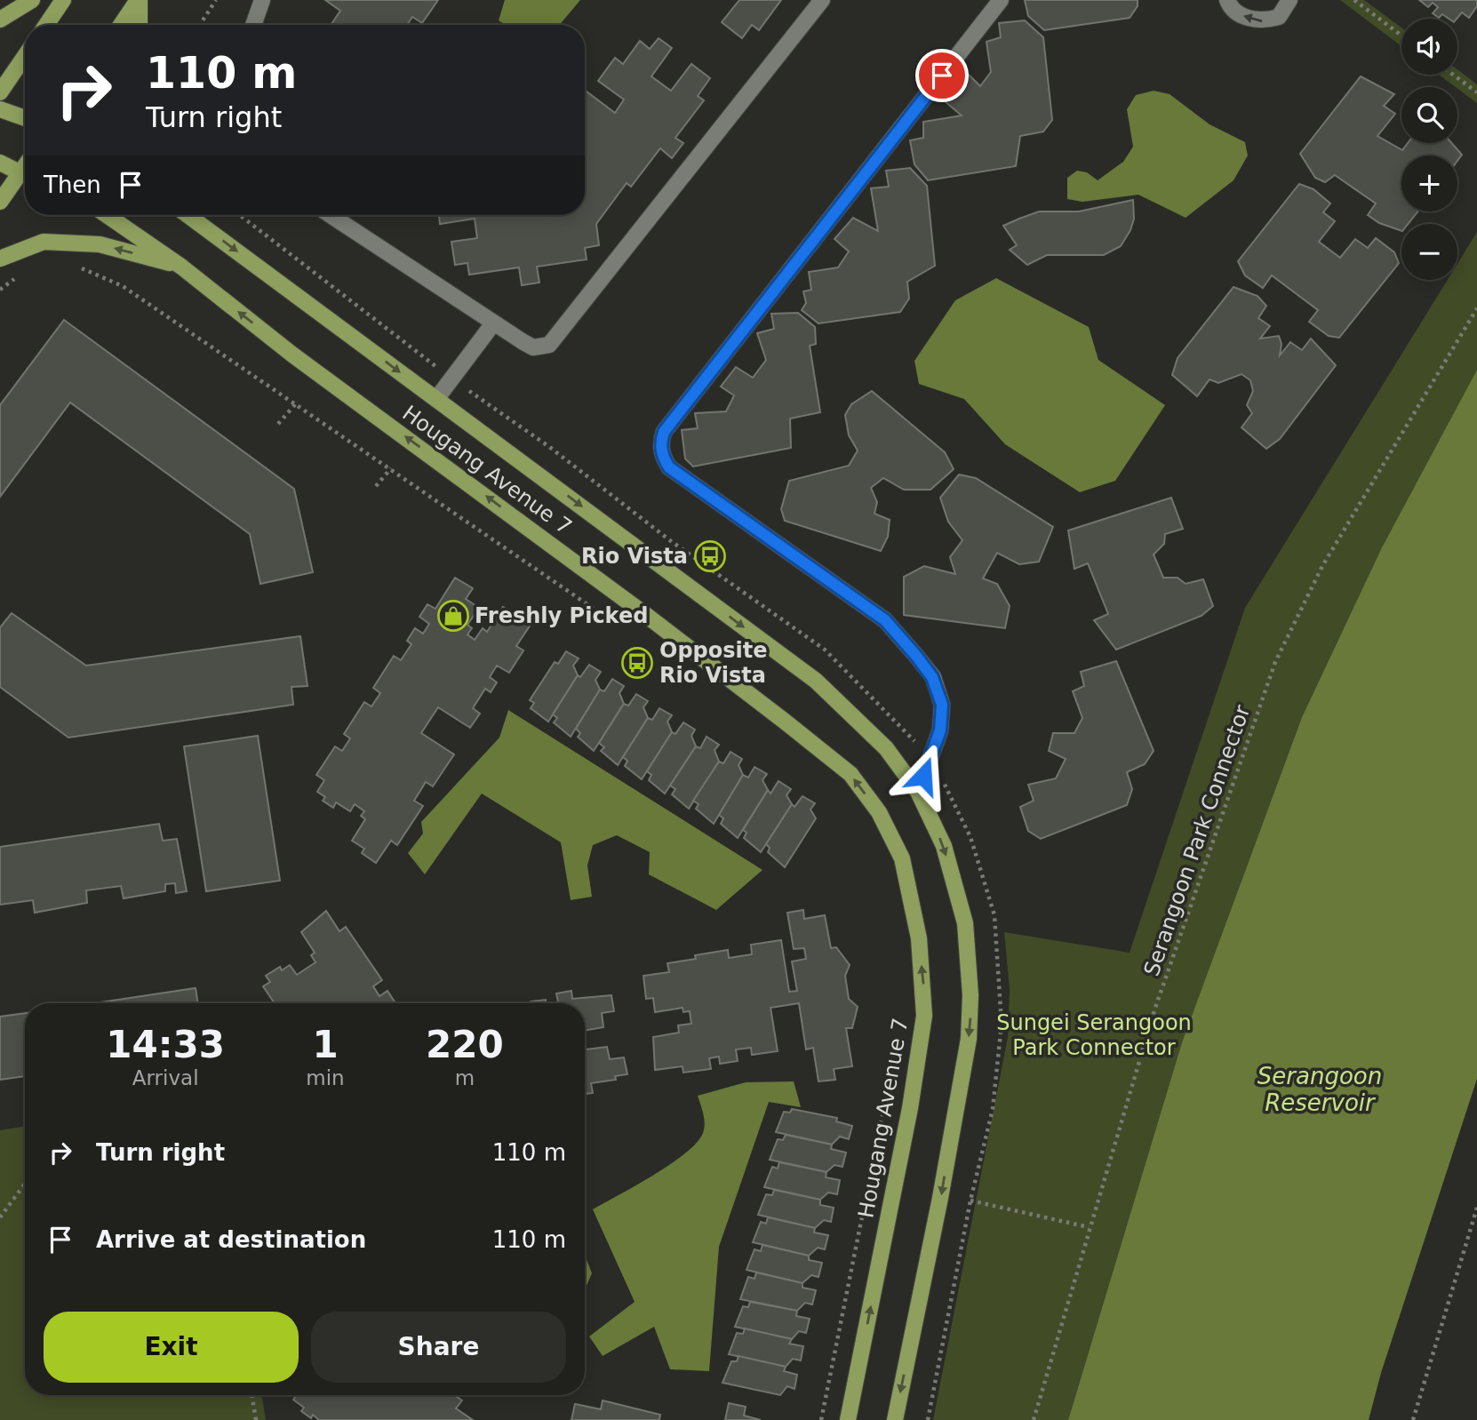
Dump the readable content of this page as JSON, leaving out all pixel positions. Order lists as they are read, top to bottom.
{
  "streets": {
    "main road": ["Hougang Avenue 7"],
    "path": ["Serangoon Park Connector"]
  },
  "water": ["Serangoon Reservoir"],
  "parks": ["Sungei Serangoon Park Connector"],
  "places": {
    "bus stop": ["Rio Vista", "Opposite Rio Vista"],
    "shop": ["Freshly Picked"]
  },
  "page": {
    "map_buttons": ["+", "−"],
    "turn": ["110 m", "Turn right"],
    "then": "Then",
    "eta": [
      "14:33",
      "Arrival",
      "1",
      "min",
      "220",
      "m"
    ],
    "list": [
      {
        "name": "Turn right",
        "value": "110 m"
      },
      {
        "name": "Arrive at destination",
        "value": "110 m"
      }
    ],
    "buttons": ["Exit", "Share"]
  }
}
